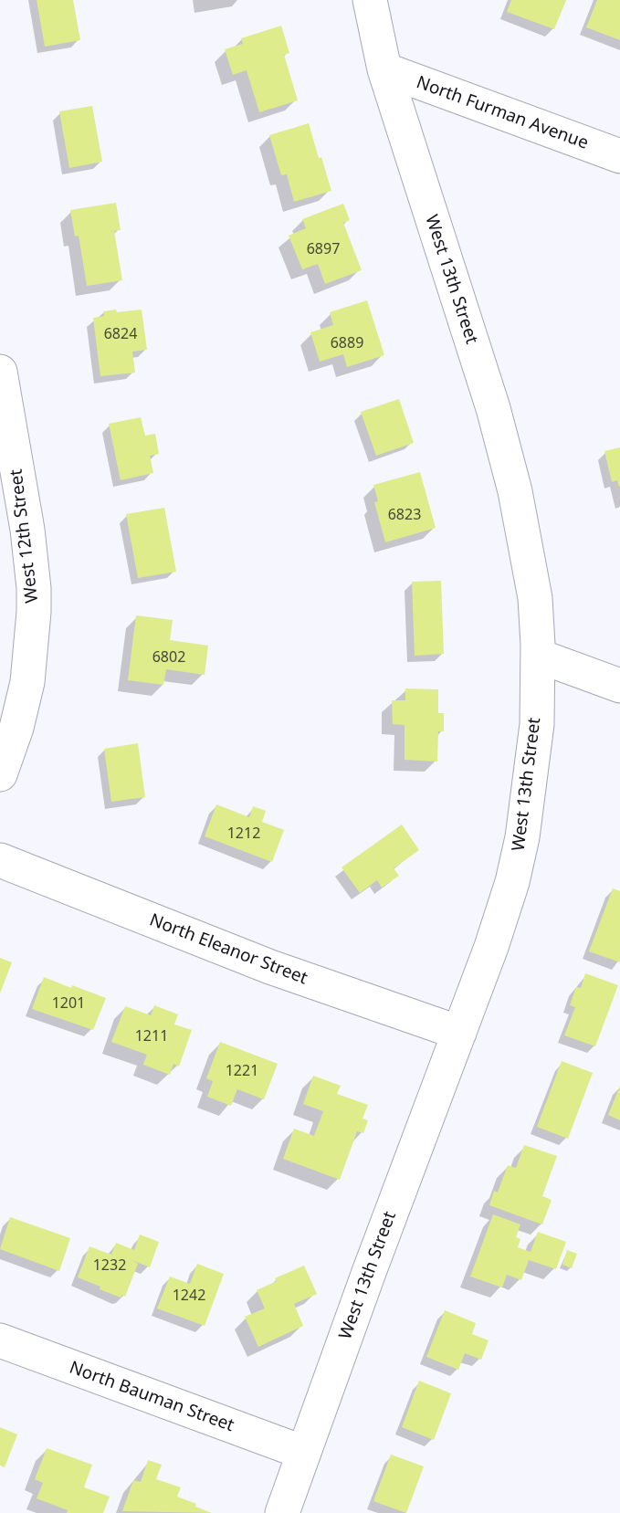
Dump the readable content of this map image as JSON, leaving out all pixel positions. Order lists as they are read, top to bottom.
{
  "streets": {
    "street": [
      "North Furman Avenue",
      "West 13th Street",
      "West 12th Street",
      "North Eleanor Street",
      "North Bauman Street"
    ]
  },
  "crossings": [
    ["North Furman Avenue", "West 13th Street"],
    ["West 13th Street", "North Eleanor Street"],
    ["West 13th Street", "North Bauman Street"]
  ],
  "house_numbers": [
    "6897",
    "6824",
    "6889",
    "6823",
    "6802",
    "1212",
    "1201",
    "1211",
    "1221",
    "1232",
    "1242"
  ]
}
